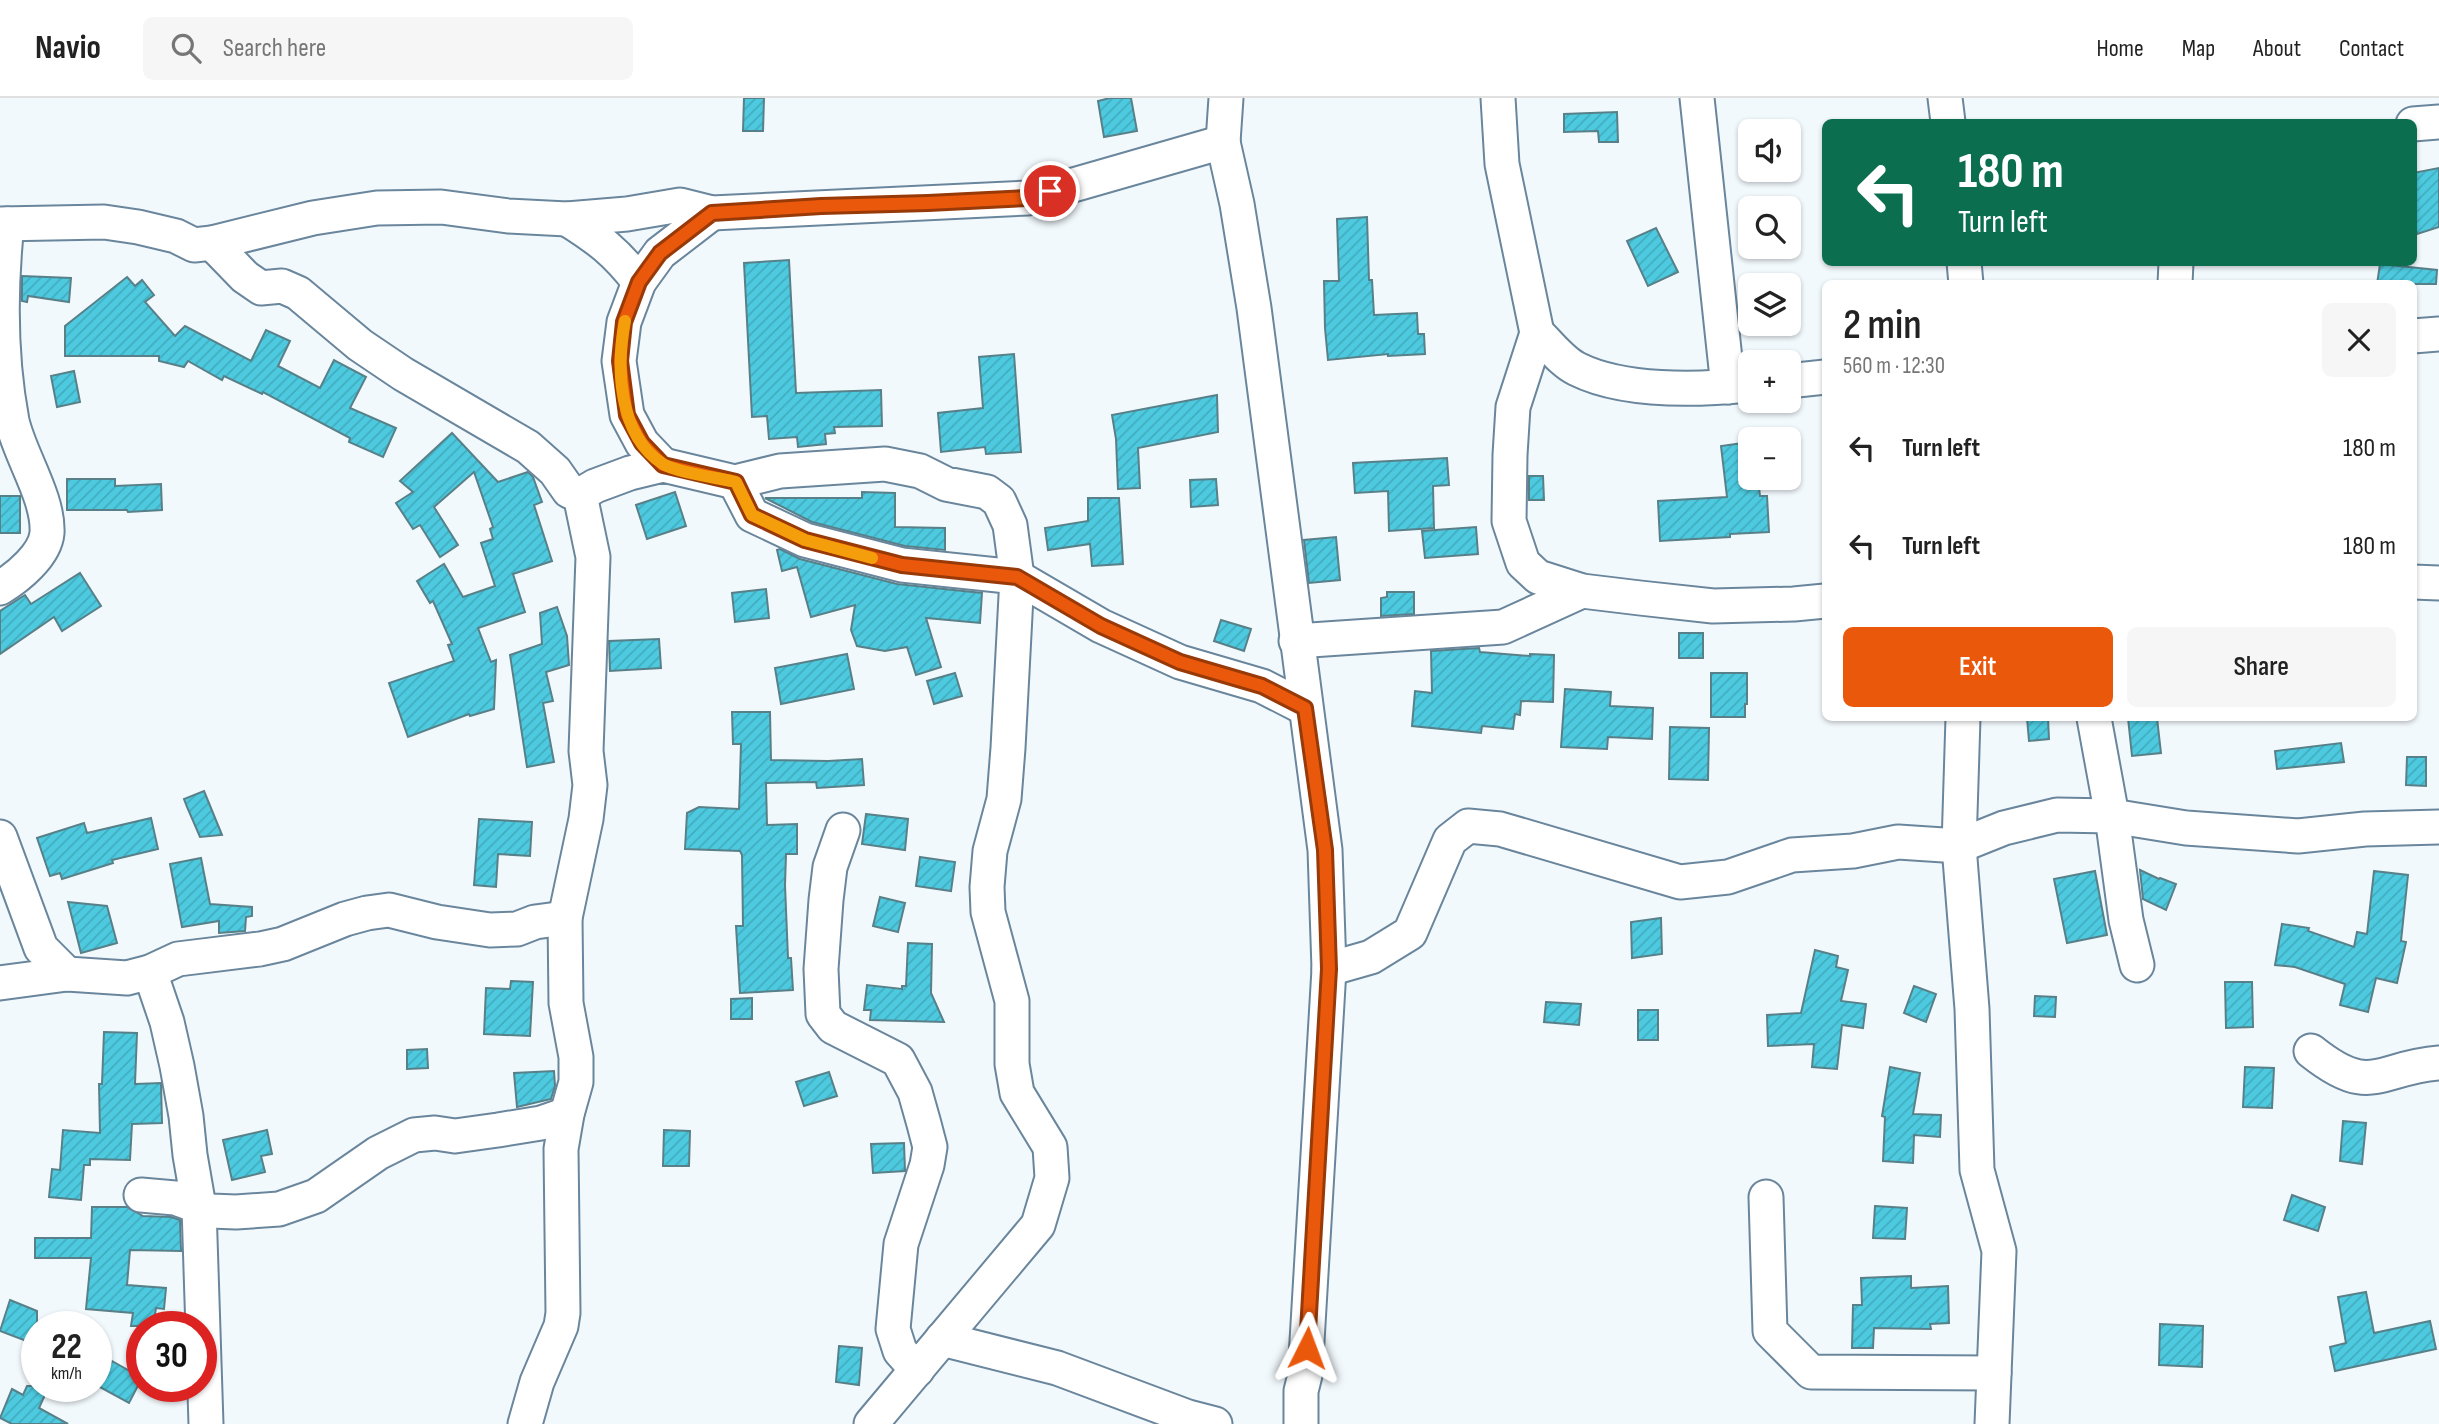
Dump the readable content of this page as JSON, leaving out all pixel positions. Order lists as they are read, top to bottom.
{
  "page": {
    "header": "Navio",
    "search": "Search here",
    "nav": [
      "Home",
      "Map",
      "About",
      "Contact"
    ],
    "map_buttons": ["+", "−"],
    "turn": ["180 m", "Turn left"],
    "heading": ["2 min", "560 m · 12:30"],
    "list": [
      {
        "name": "Turn left",
        "value": "180 m"
      },
      {
        "name": "Turn left",
        "value": "180 m"
      }
    ],
    "buttons": ["Exit", "Share"],
    "speed": "22 km/h",
    "limit": "30"
  }
}
